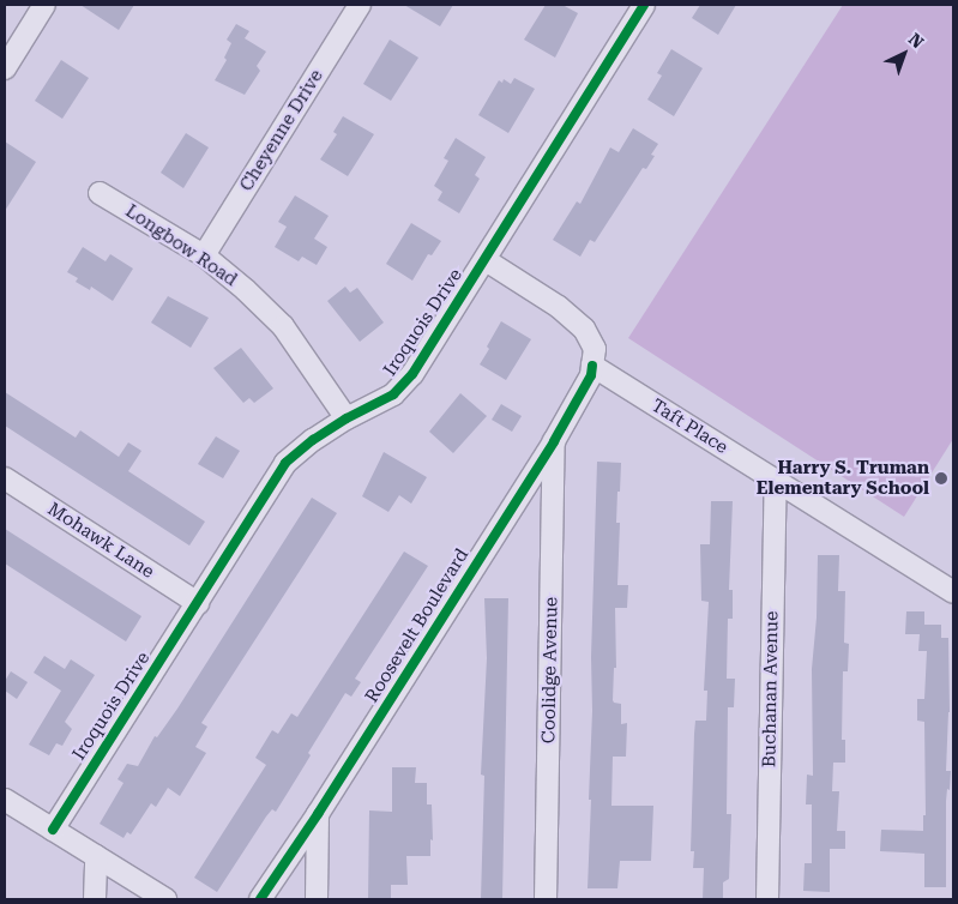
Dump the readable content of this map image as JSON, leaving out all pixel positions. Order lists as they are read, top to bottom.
{
  "streets": {
    "street": [
      "Cheyenne Drive",
      "Longbow Road",
      "Iroquois Drive",
      "Taft Place",
      "Mohawk Lane",
      "Roosevelt Boulevard",
      "Coolidge Avenue",
      "Buchanan Avenue"
    ]
  },
  "crossings": [
    ["Cheyenne Drive", "Longbow Road"],
    ["Longbow Road", "Iroquois Drive"],
    ["Iroquois Drive", "Mohawk Lane"],
    ["Taft Place", "Roosevelt Boulevard"],
    ["Taft Place", "Buchanan Avenue"],
    ["Roosevelt Boulevard", "Coolidge Avenue"]
  ],
  "places": ["Harry S. Truman Elementary School"],
  "north": "top right"
}
